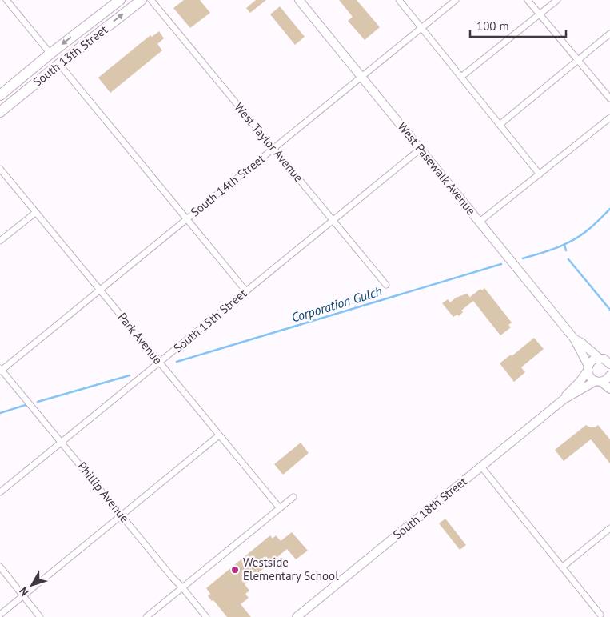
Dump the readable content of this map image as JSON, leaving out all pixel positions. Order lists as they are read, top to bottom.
{
  "streets": {
    "highway": ["South 13th Street"],
    "street": [
      "West Taylor Avenue",
      "West Pasewalk Avenue",
      "South 14th Street",
      "South 15th Street",
      "Park Avenue",
      "Phillip Avenue",
      "South 18th Street"
    ]
  },
  "crossings": [
    ["West Taylor Avenue", "South 14th Street"],
    ["West Taylor Avenue", "South 15th Street"],
    ["West Pasewalk Avenue", "South 14th Street"],
    ["West Pasewalk Avenue", "South 15th Street"],
    ["West Pasewalk Avenue", "South 18th Street"],
    ["South 14th Street", "Park Avenue"],
    ["South 14th Street", "Phillip Avenue"],
    ["South 15th Street", "Park Avenue"],
    ["South 15th Street", "Phillip Avenue"]
  ],
  "water": ["Corporation Gulch"],
  "places": ["Westside Elementary School"],
  "scale_bar": "100 m",
  "north": "bottom left"
}
